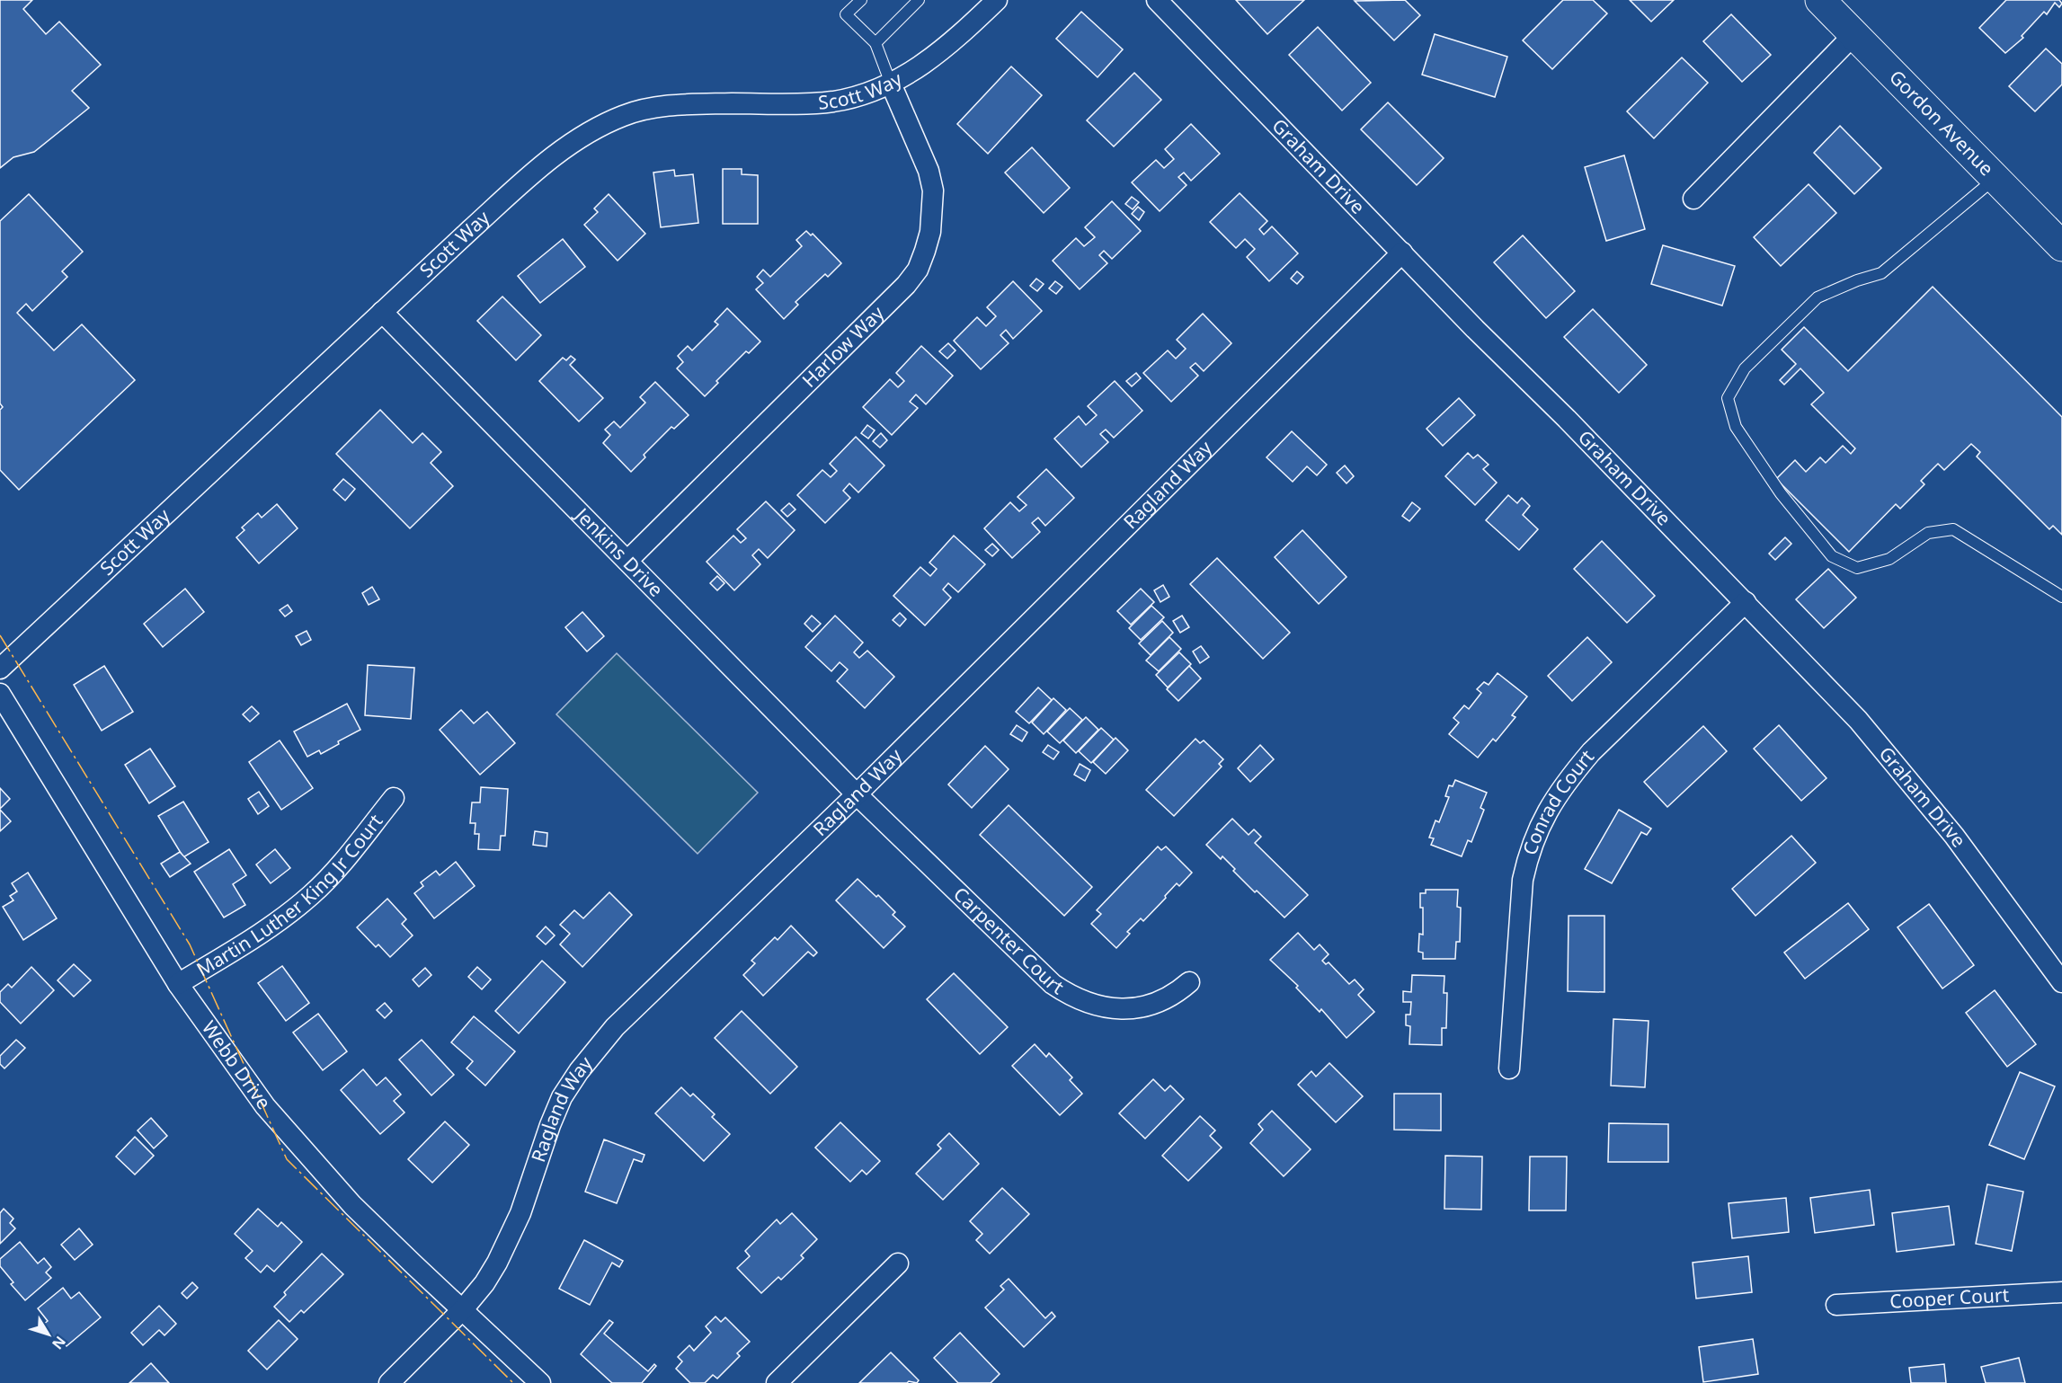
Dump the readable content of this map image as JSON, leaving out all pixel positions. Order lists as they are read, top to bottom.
{
  "streets": {
    "main road": ["Gordon Avenue"],
    "street": [
      "Scott Way",
      "Graham Drive",
      "Harlow Way",
      "Ragland Way",
      "Jenkins Drive",
      "Conrad Court",
      "Martin Luther King Jr Court",
      "Carpenter Court",
      "Webb Drive",
      "Cooper Court"
    ]
  },
  "crossings": [
    ["Scott Way", "Harlow Way"],
    ["Scott Way", "Jenkins Drive"],
    ["Graham Drive", "Ragland Way"],
    ["Graham Drive", "Conrad Court"],
    ["Harlow Way", "Jenkins Drive"],
    ["Ragland Way", "Jenkins Drive"],
    ["Ragland Way", "Carpenter Court"],
    ["Ragland Way", "Webb Drive"],
    ["Jenkins Drive", "Carpenter Court"],
    ["Martin Luther King Jr Court", "Webb Drive"]
  ],
  "north": "bottom right"
}
